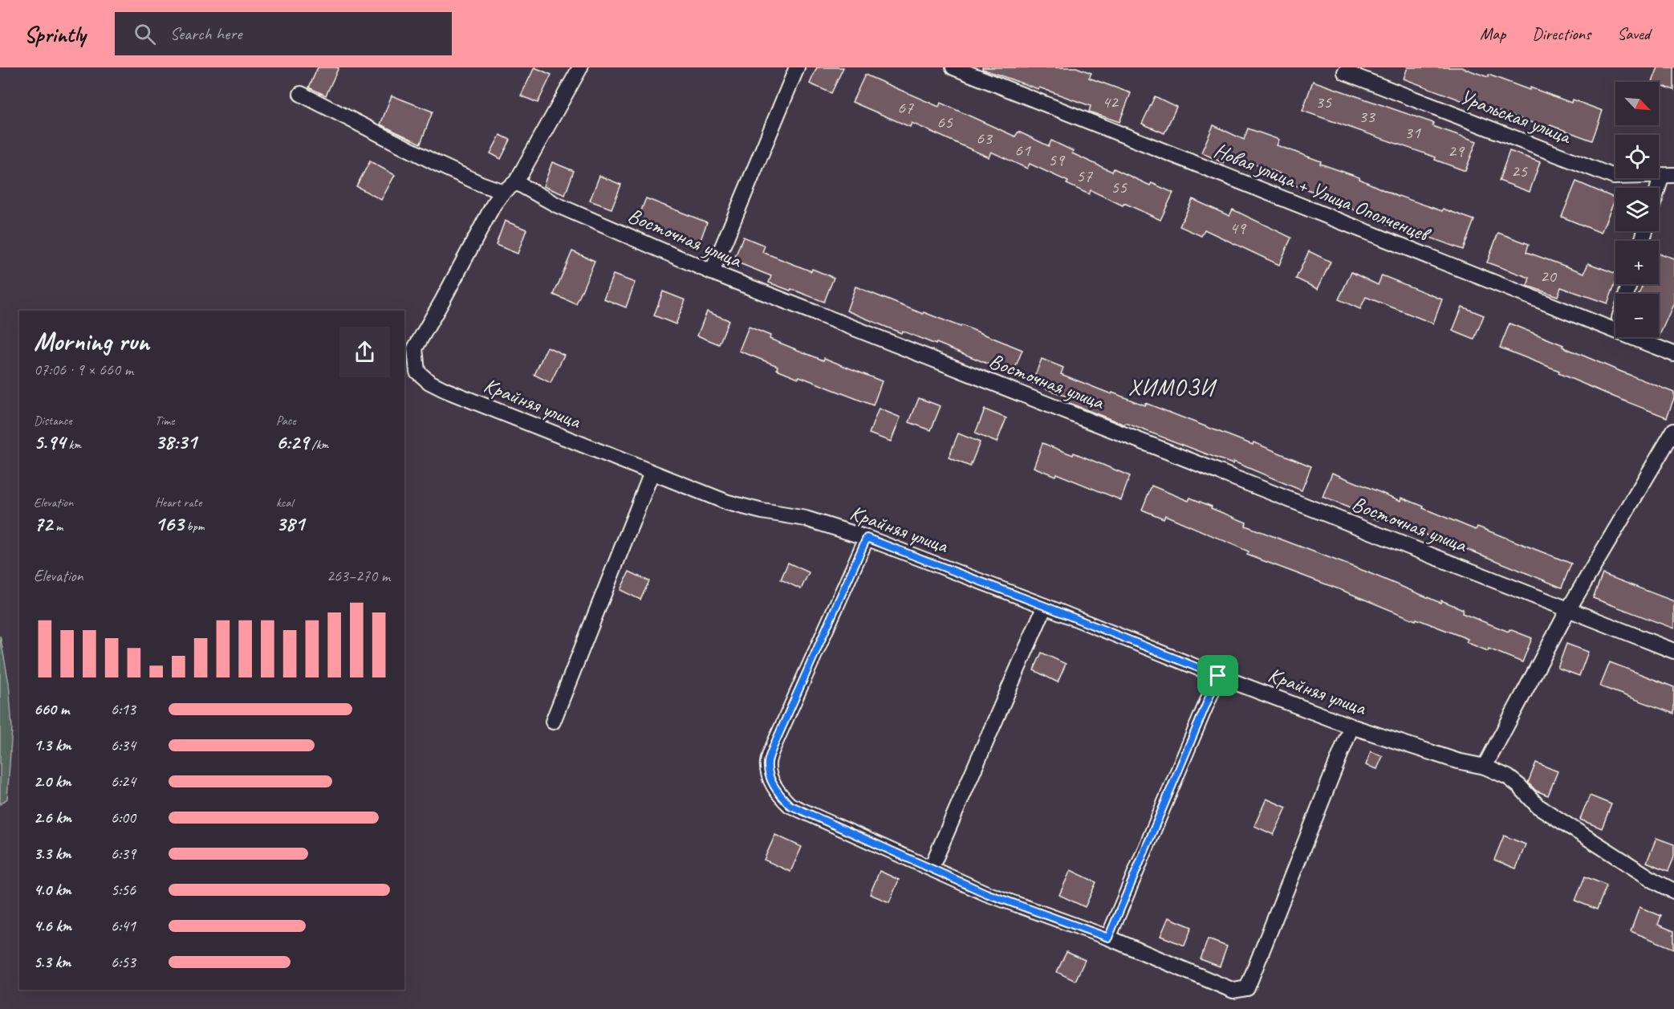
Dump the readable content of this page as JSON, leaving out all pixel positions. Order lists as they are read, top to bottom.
{
  "streets": {
    "street": [
      "Уральская улица",
      "Новая улица + Улица Ополченцев",
      "Восточная улица",
      "Крайняя улица"
    ]
  },
  "crossings": [
    ["Восточная улица", "Крайняя улица"]
  ],
  "districts": ["ХИМОЗИ"],
  "house_numbers": [
    "42",
    "35",
    "67",
    "33",
    "65",
    "31",
    "63",
    "61",
    "29",
    "59",
    "25",
    "57",
    "55",
    "49",
    "20"
  ],
  "north": "bottom right",
  "page": {
    "header": "Sprintly",
    "search": "Search here",
    "nav": ["Map", "Directions", "Saved"],
    "map_buttons": ["+", "−"],
    "heading": ["Morning run", "07:06 · 9 × 660 m"],
    "stats": [
      ["Distance", "5.94 km"],
      ["Time", "38:31"],
      ["Pace", "6:29 /km"],
      ["Elevation", "72 m"],
      ["Heart rate", "163 bpm"],
      ["kcal", "381"]
    ],
    "chart": ["Elevation", "263–270 m"],
    "list": [
      {
        "name": "660 m",
        "note": "6:13"
      },
      {
        "name": "1.3 km",
        "note": "6:34"
      },
      {
        "name": "2.0 km",
        "note": "6:24"
      },
      {
        "name": "2.6 km",
        "note": "6:00"
      },
      {
        "name": "3.3 km",
        "note": "6:39"
      },
      {
        "name": "4.0 km",
        "note": "5:56"
      },
      {
        "name": "4.6 km",
        "note": "6:41"
      },
      {
        "name": "5.3 km",
        "note": "6:53"
      }
    ]
  }
}
